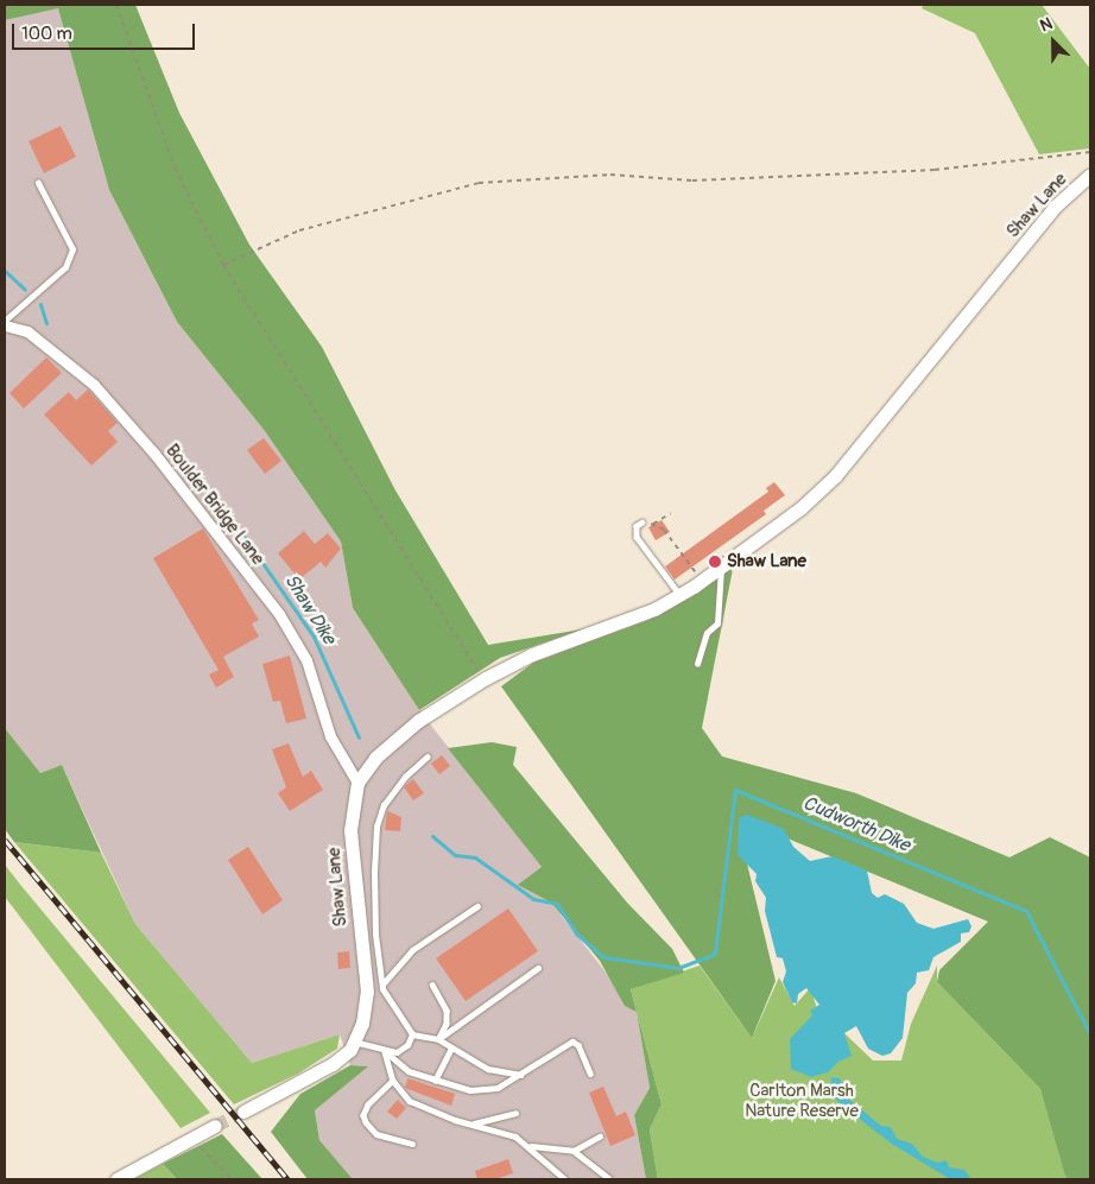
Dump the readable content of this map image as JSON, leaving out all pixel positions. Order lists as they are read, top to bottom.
{
  "streets": {
    "street": ["Shaw Lane", "Boulder Bridge Lane"]
  },
  "crossings": [
    ["Shaw Lane", "Boulder Bridge Lane"]
  ],
  "water": ["Shaw Dike", "Cudworth Dike"],
  "parks": ["Carlton Marsh Nature Reserve"],
  "places": ["Shaw Lane"],
  "scale_bar": "100 m",
  "north": "top left"
}
